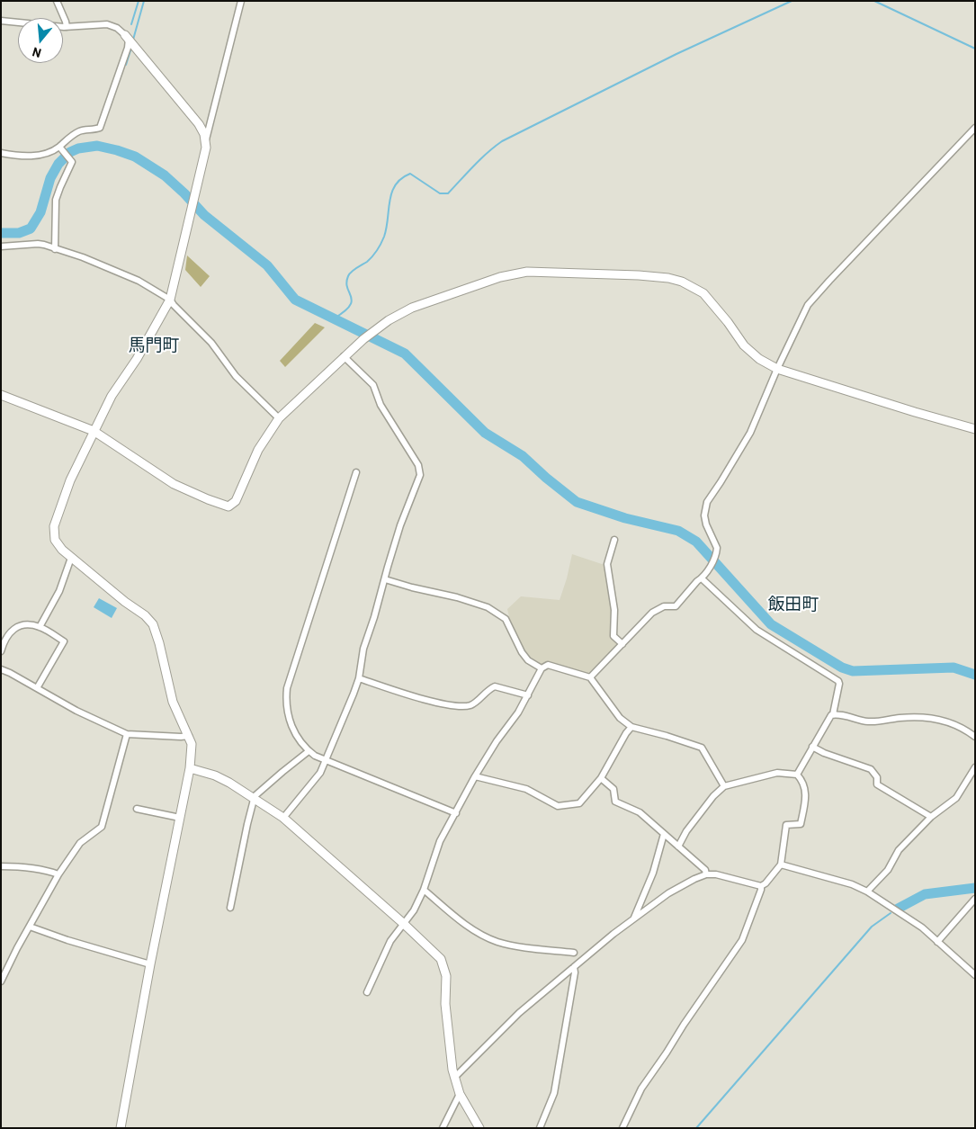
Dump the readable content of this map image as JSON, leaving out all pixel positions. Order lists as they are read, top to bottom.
{
  "districts": ["馬門町", "飯田町"],
  "north": "bottom"
}
